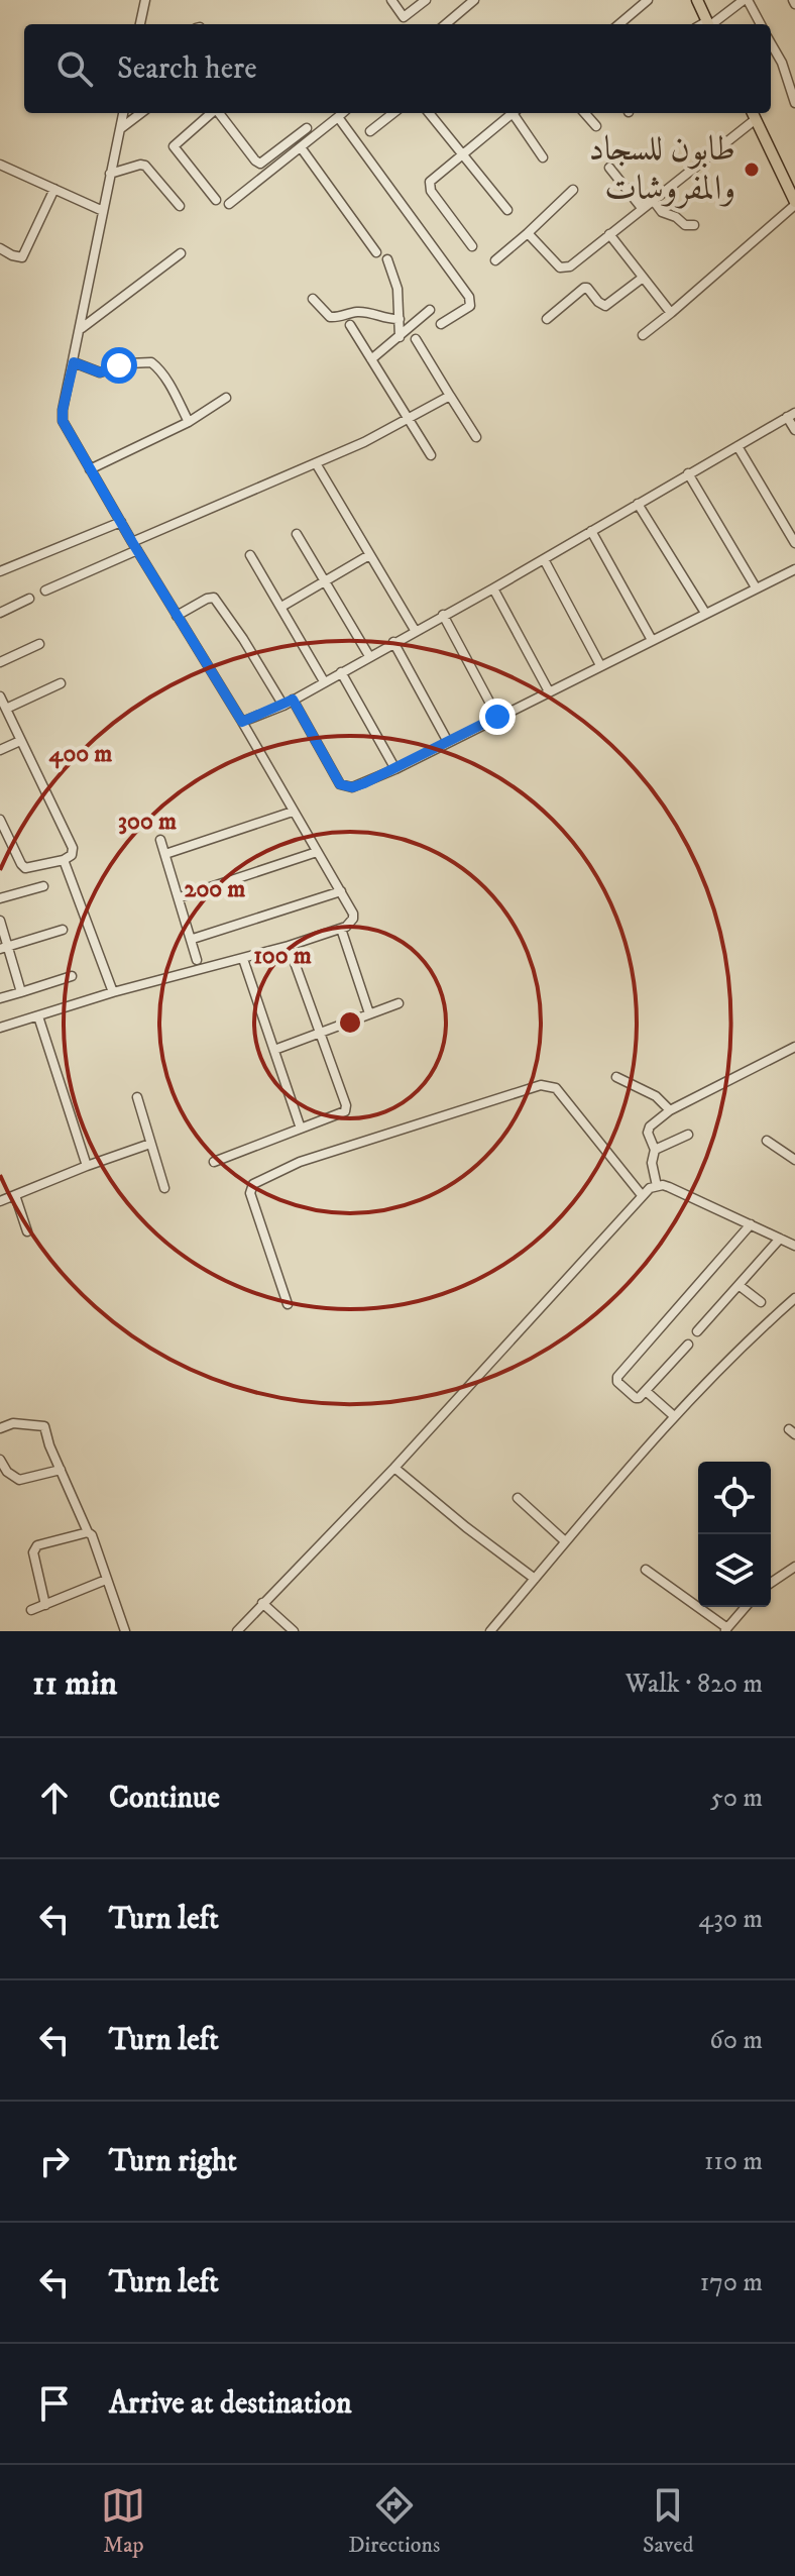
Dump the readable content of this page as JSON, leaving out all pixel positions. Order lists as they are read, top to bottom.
{
  "places": ["طابون للسجاد والمفروشات"],
  "page": {
    "search": "Search here",
    "heading": ["11 min", "Walk · 820 m"],
    "list": [
      ["Continue", "50 m"],
      ["Turn left", "430 m"],
      ["Turn left", "60 m"],
      ["Turn right", "110 m"],
      ["Turn left", "170 m"],
      "Arrive at destination"
    ],
    "nav": ["Map", "Directions", "Saved"]
  },
  "rings": [
    "400 m",
    "300 m",
    "200 m",
    "100 m"
  ]
}
